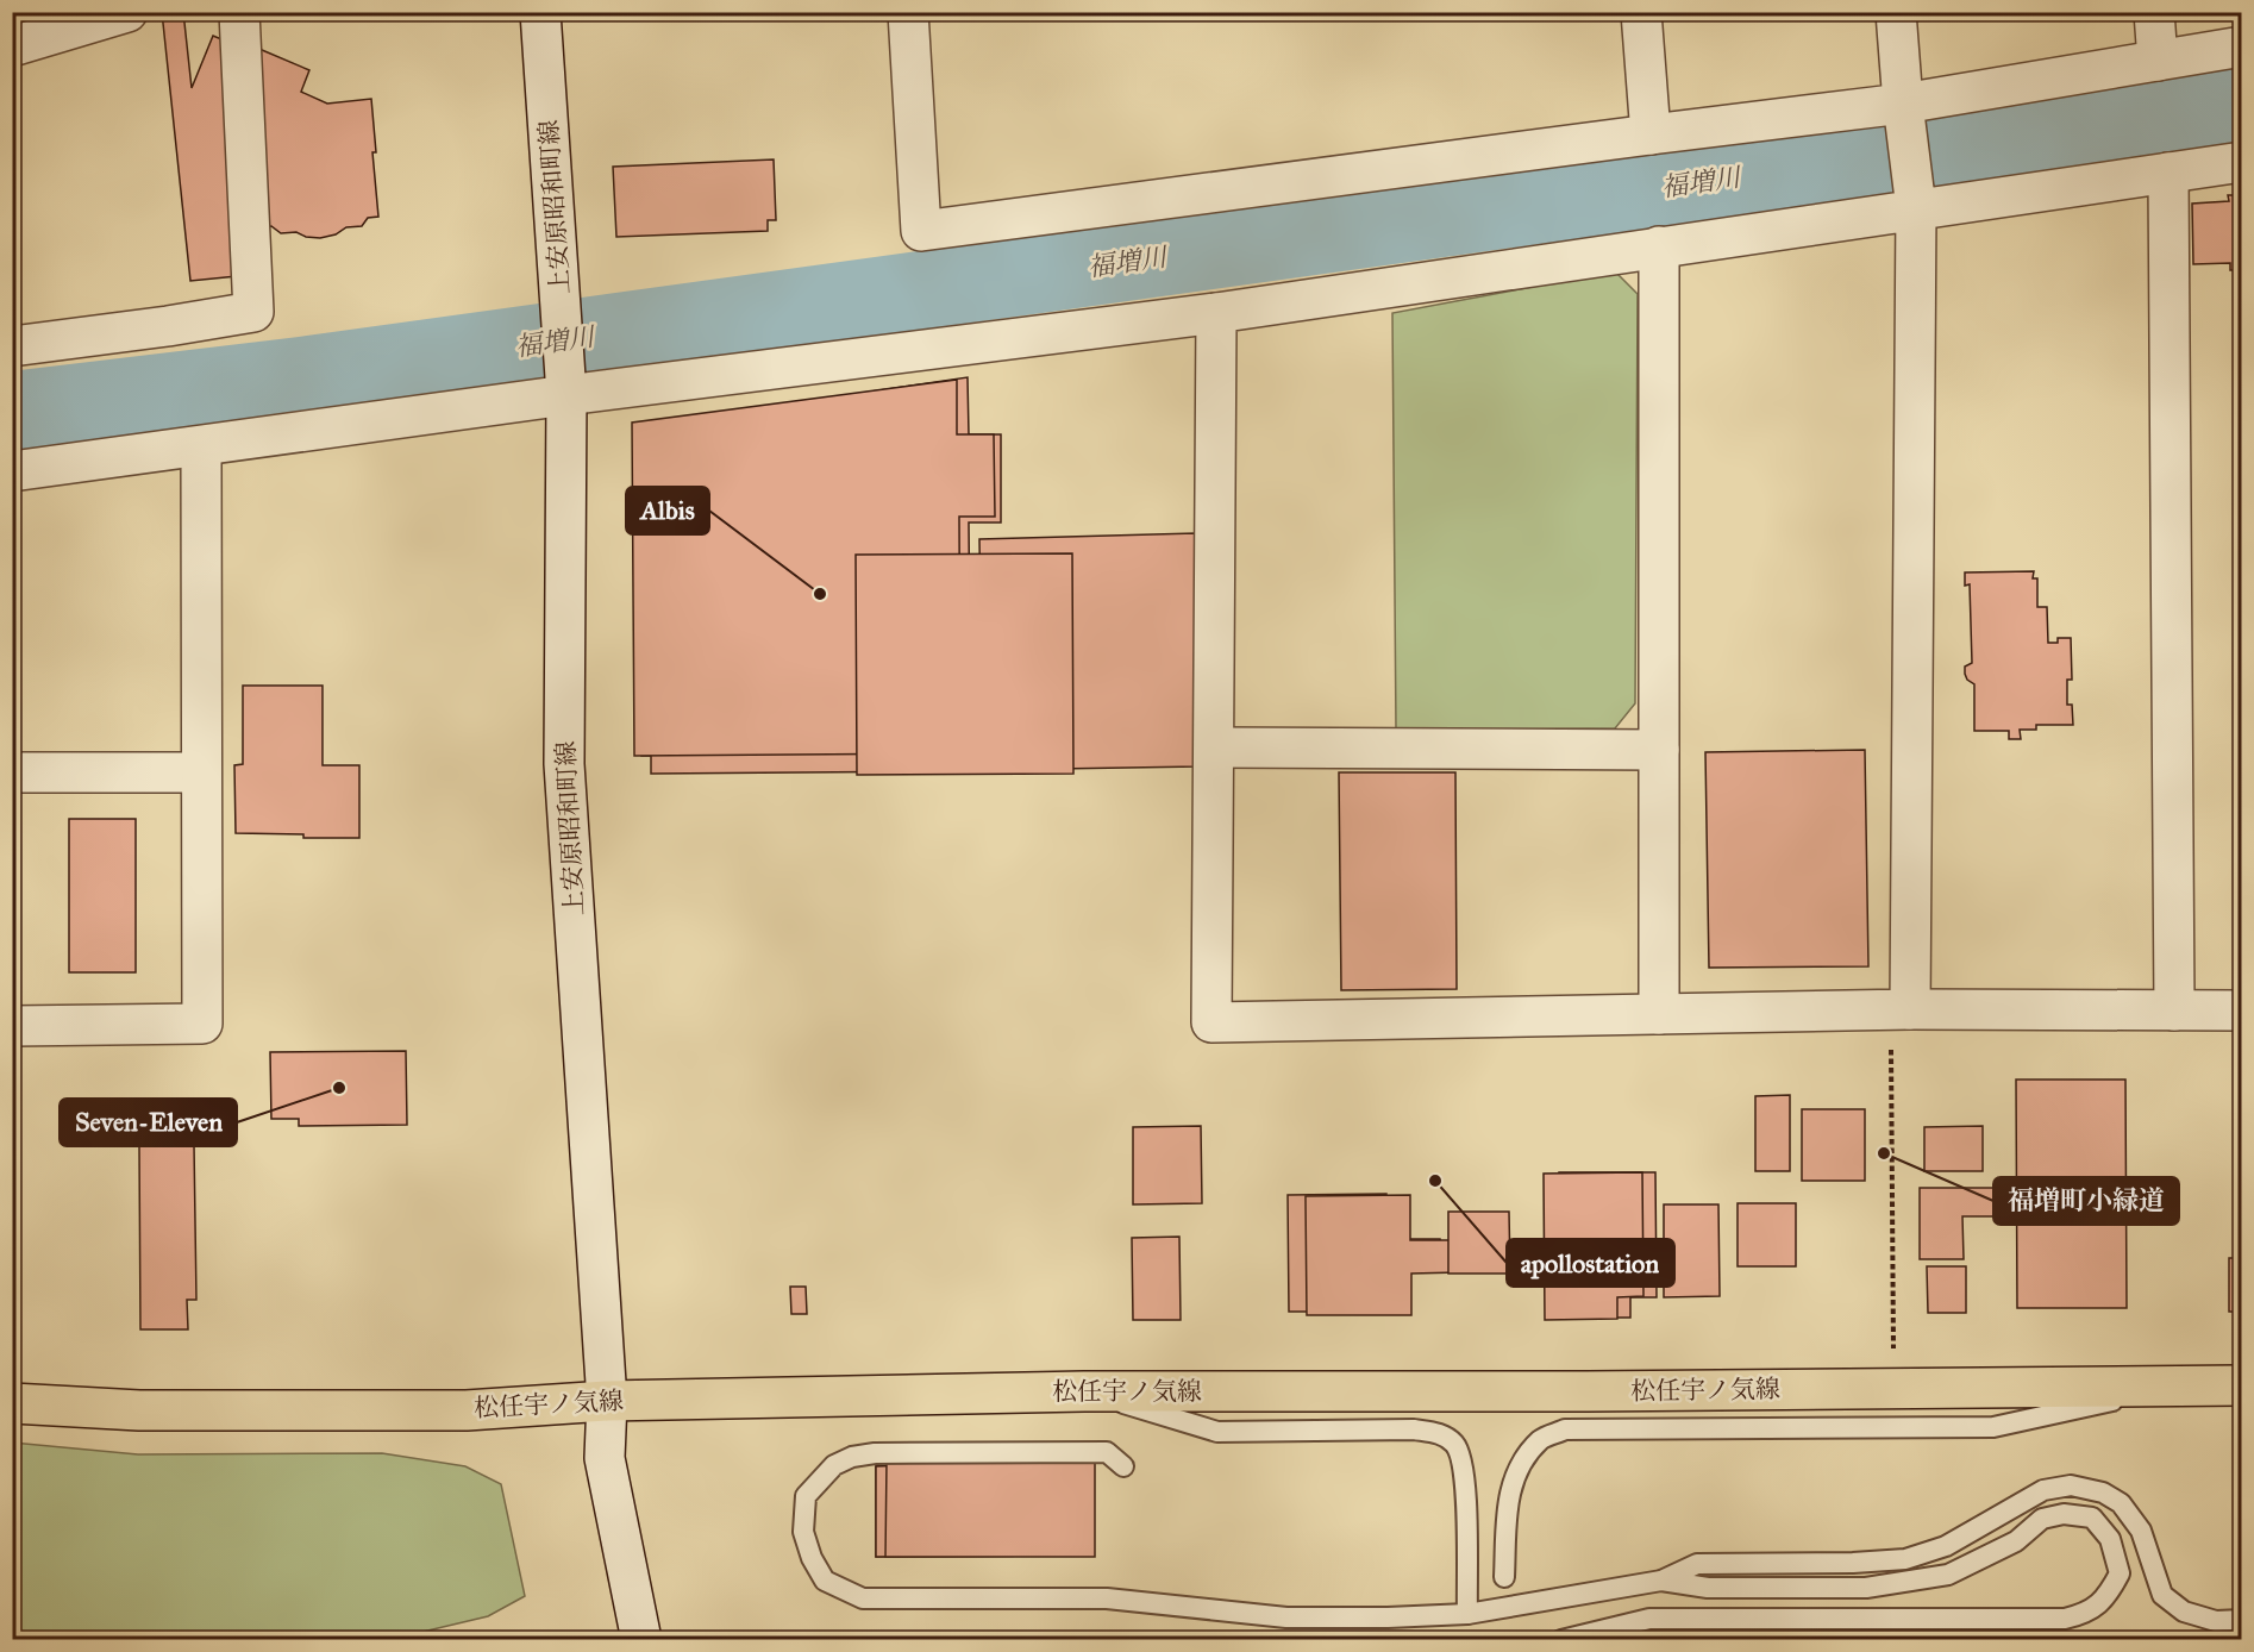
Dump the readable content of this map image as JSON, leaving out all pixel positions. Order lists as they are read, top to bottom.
{
  "streets": {
    "main road": ["松任宇ノ気線"],
    "street": ["上安原昭和町線"]
  },
  "crossings": [
    ["上安原昭和町線", "松任宇ノ気線"]
  ],
  "water": ["福増川"],
  "places": [
    "Albis",
    "Seven-Eleven",
    "福増町小緑道",
    "apollostation"
  ]
}
